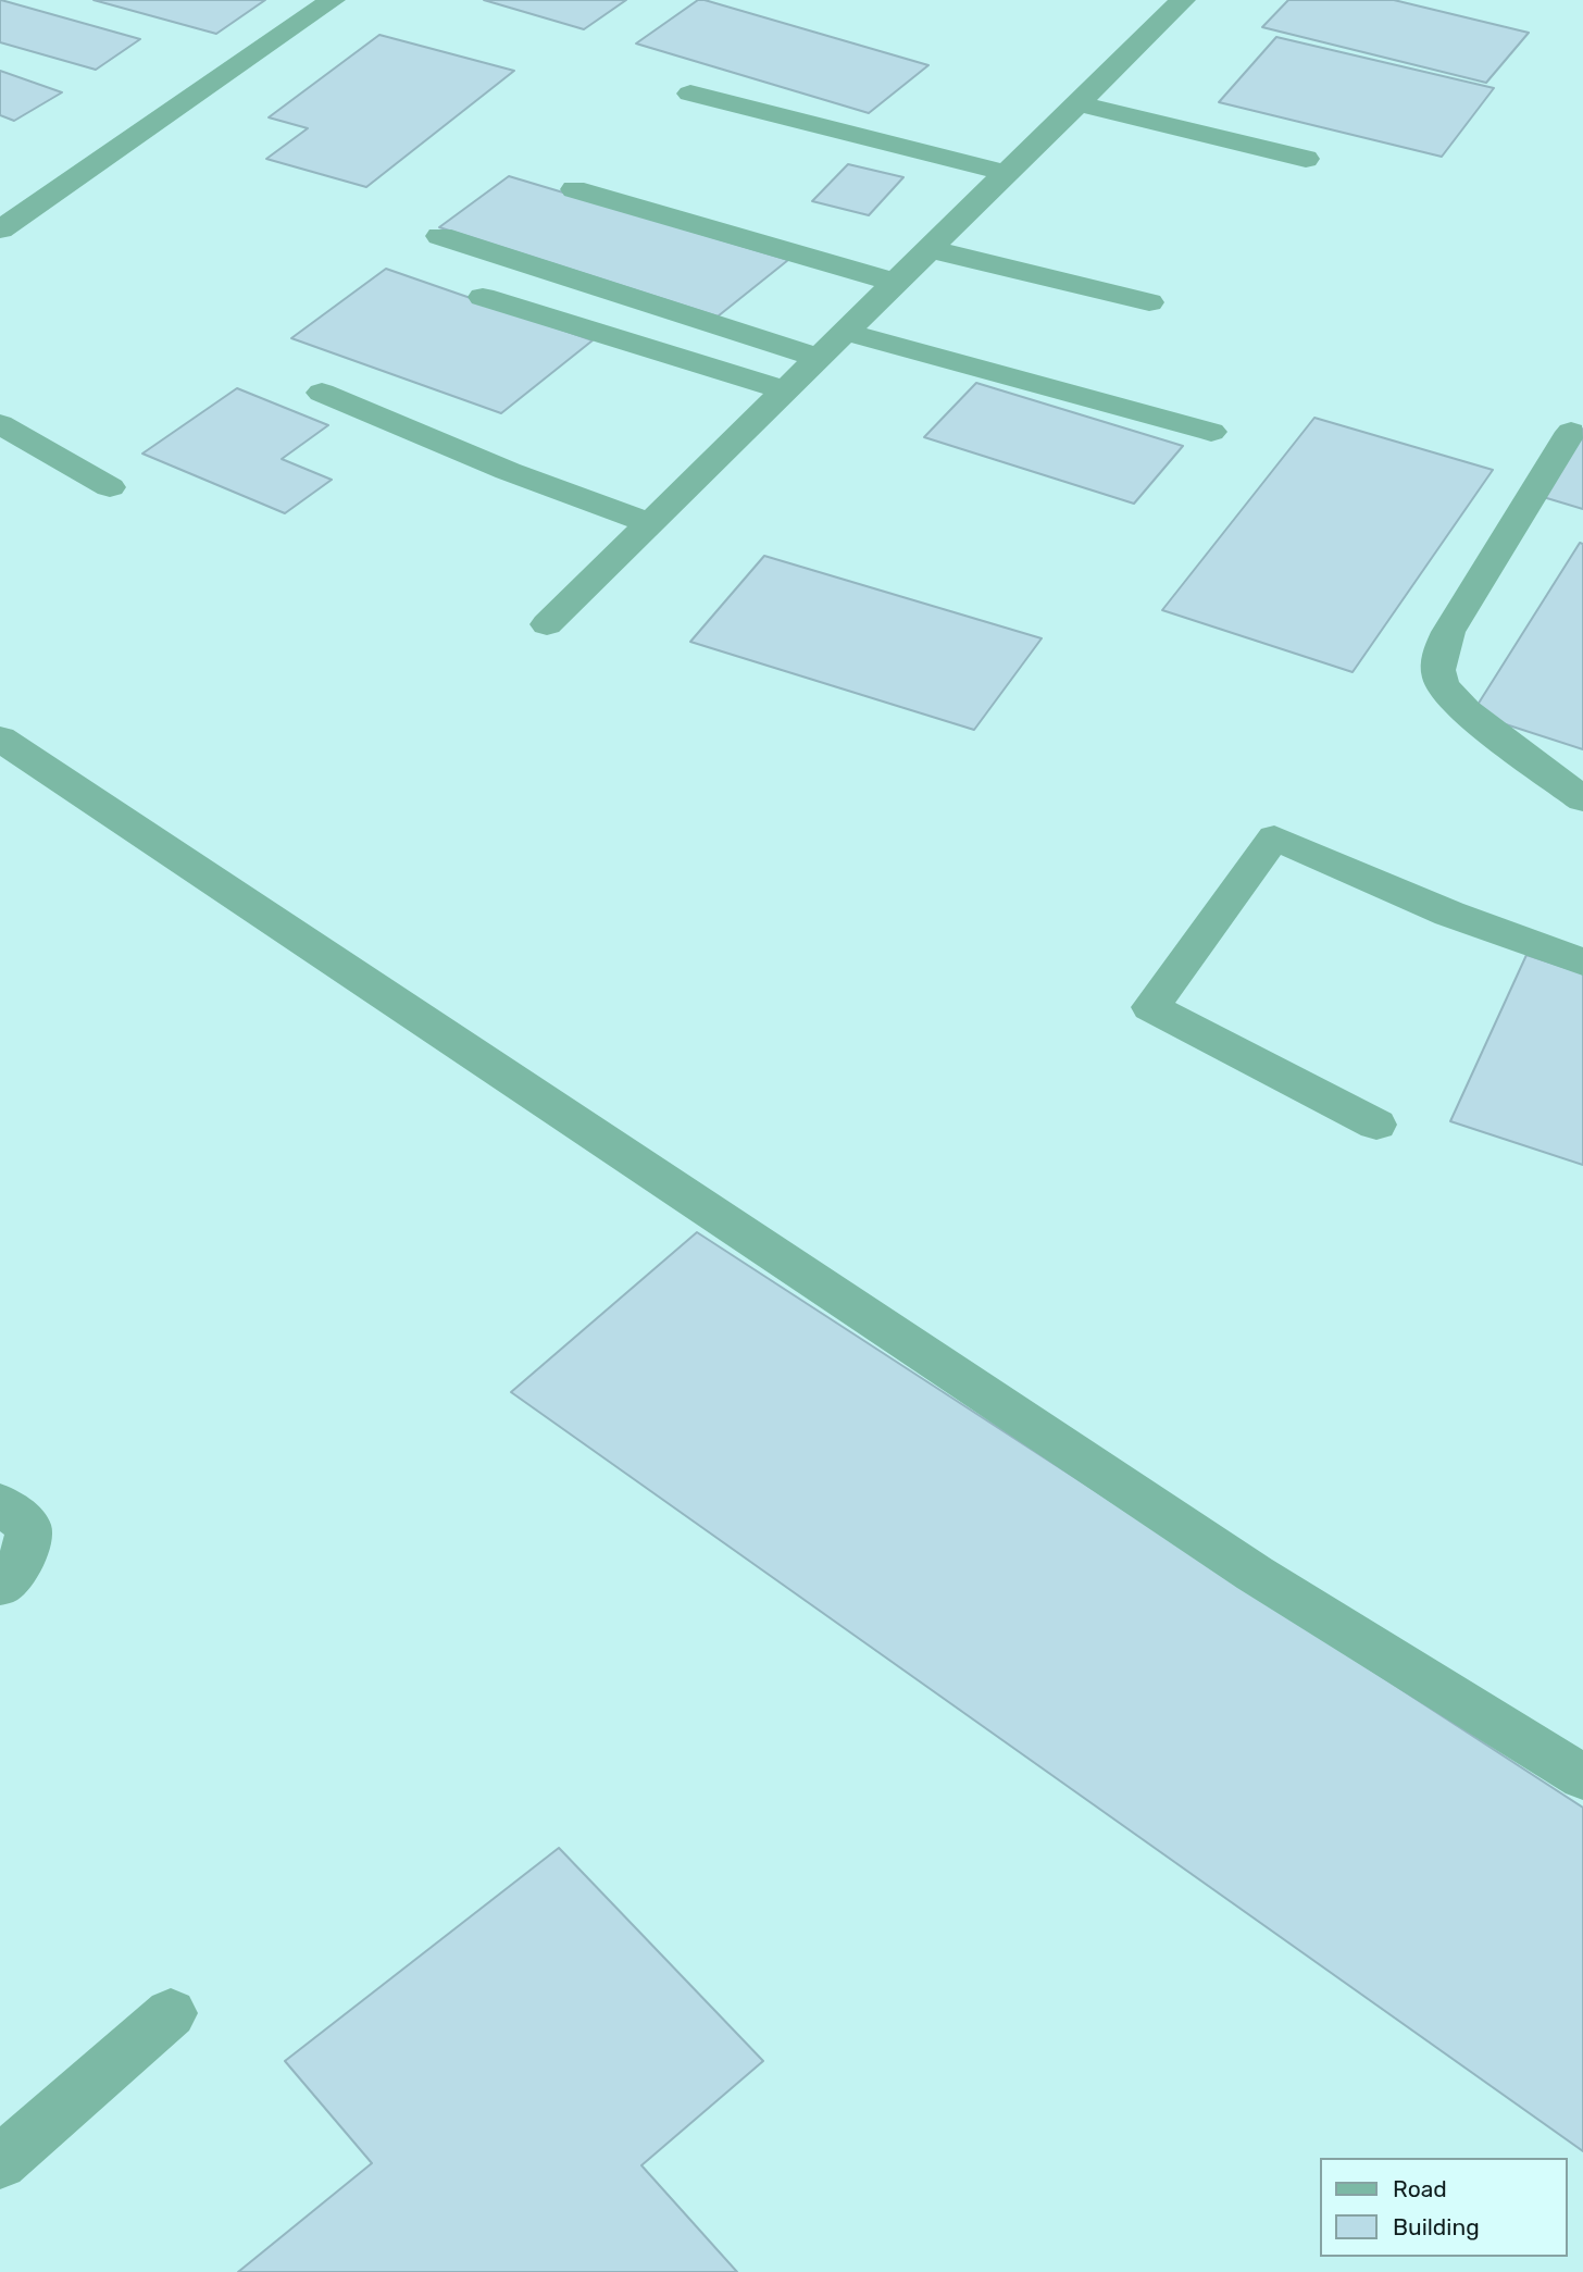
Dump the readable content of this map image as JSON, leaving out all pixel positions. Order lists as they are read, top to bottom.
{
  "legend": ["Road", "Building"]
}
